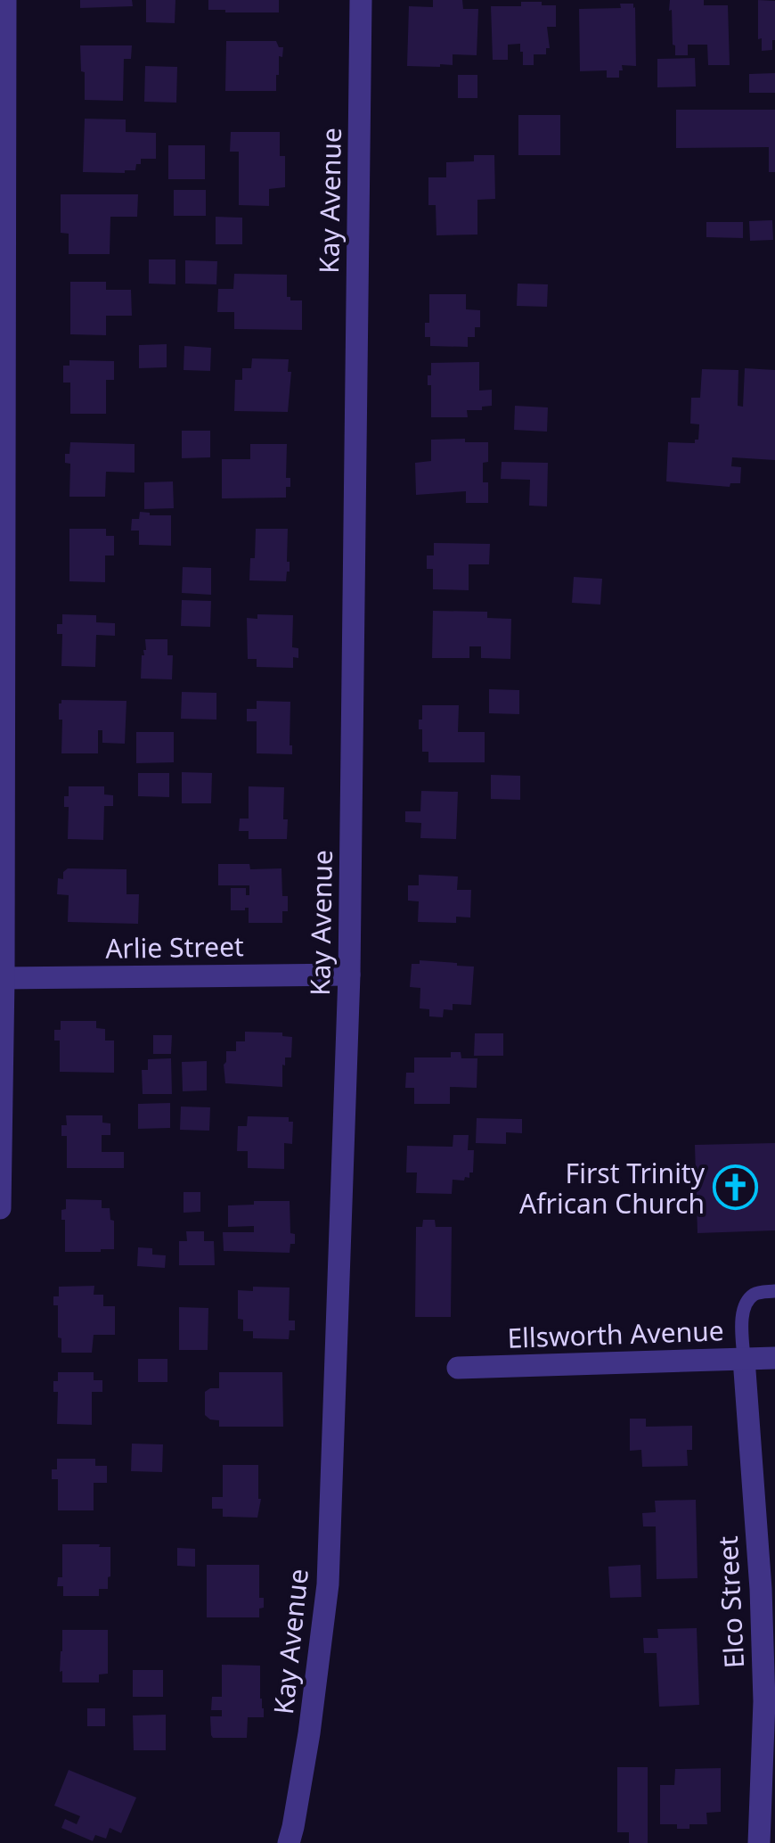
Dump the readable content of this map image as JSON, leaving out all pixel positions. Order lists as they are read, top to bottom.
{
  "streets": {
    "street": [
      "Kay Avenue",
      "Arlie Street",
      "Ellsworth Avenue",
      "Elco Street"
    ]
  },
  "crossings": [
    ["Kay Avenue", "Arlie Street"],
    ["Ellsworth Avenue", "Elco Street"]
  ],
  "places": {
    "church": ["First Trinity African Church"]
  }
}
